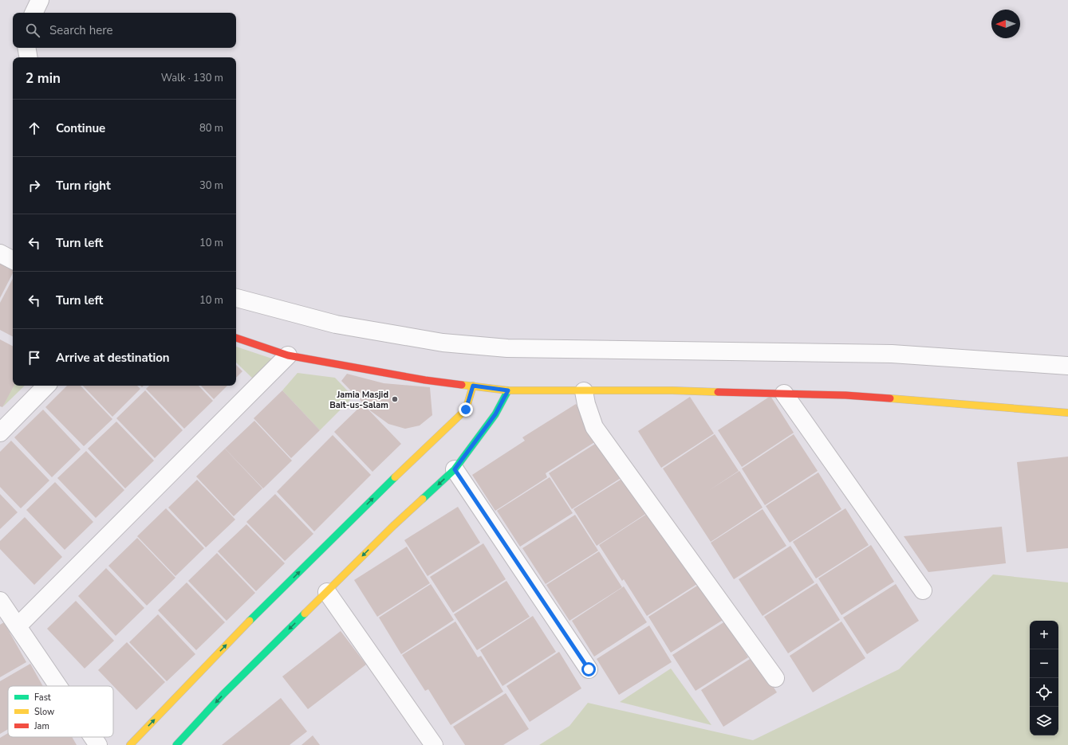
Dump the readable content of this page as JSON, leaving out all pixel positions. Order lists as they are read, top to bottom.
{
  "places": ["Jamia Masjid Bait-us-Salam"],
  "legend": ["Fast", "Slow", "Jam"],
  "north": "left",
  "page": {
    "search": "Search here",
    "heading": ["2 min", "Walk · 130 m"],
    "list": [
      ["Continue", "80 m"],
      ["Turn right", "30 m"],
      ["Turn left", "10 m"],
      ["Turn left", "10 m"],
      "Arrive at destination"
    ],
    "map_buttons": ["+", "−"]
  }
}
